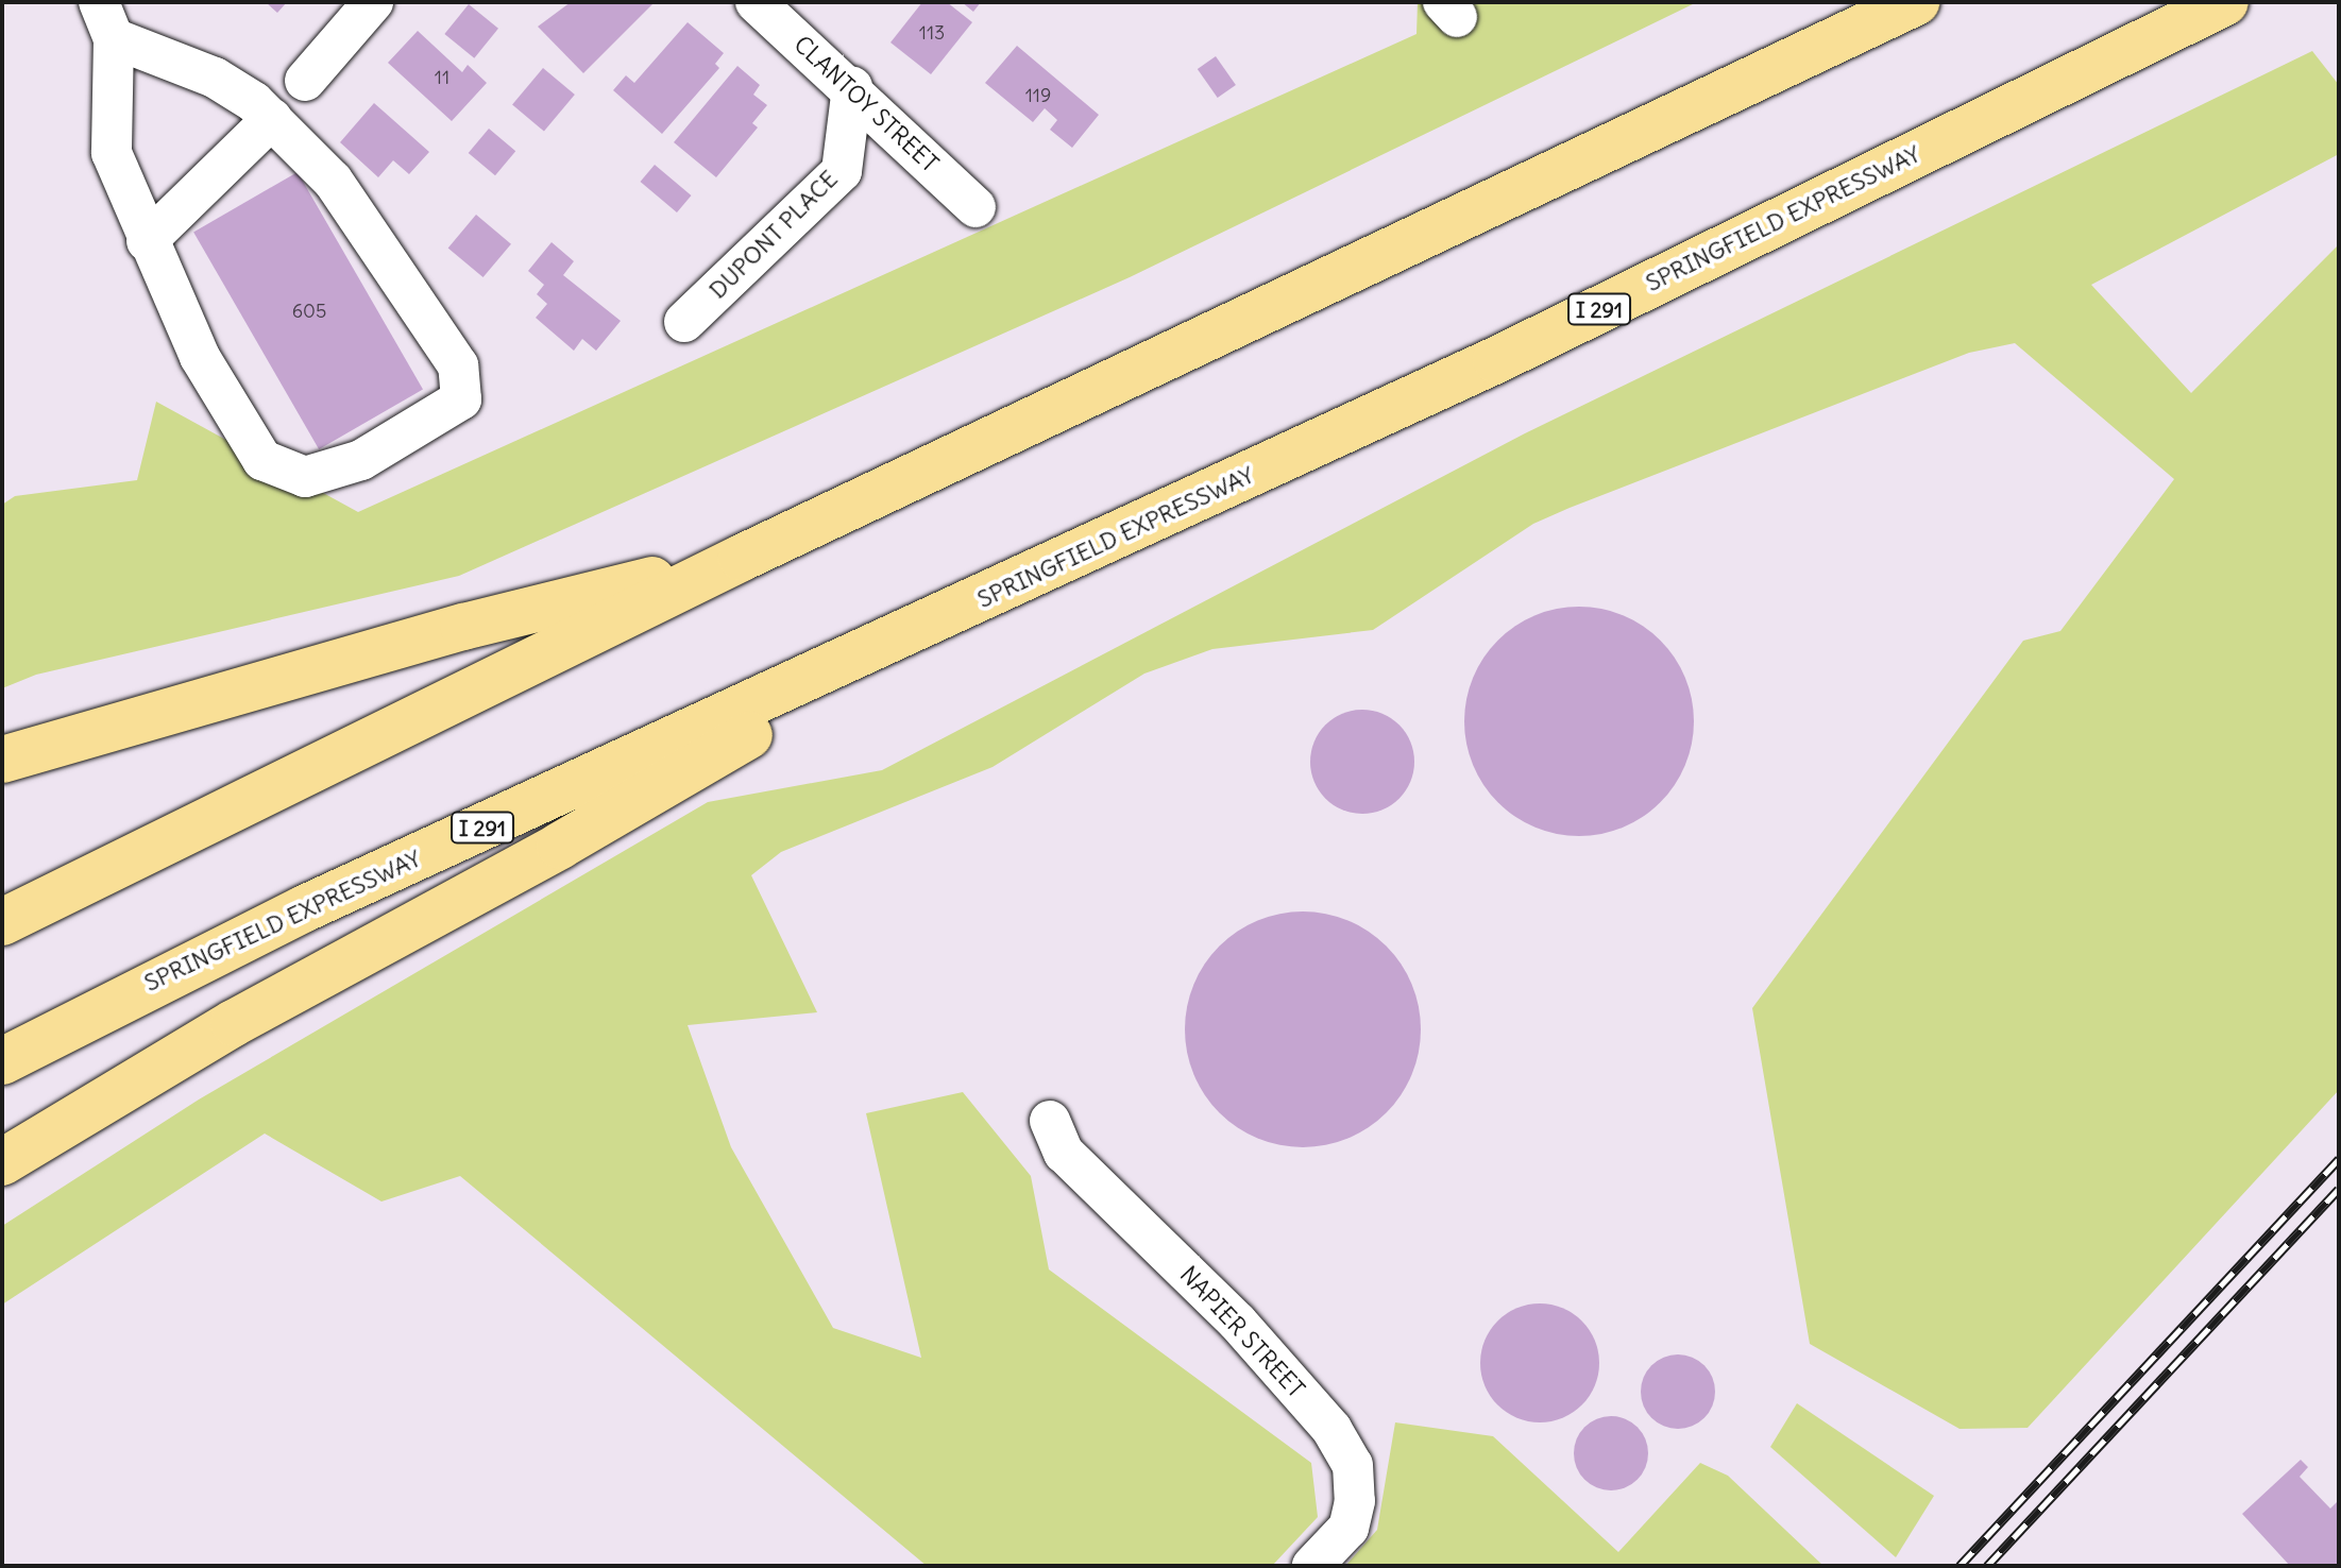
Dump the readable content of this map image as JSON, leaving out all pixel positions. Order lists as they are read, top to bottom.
{
  "streets": {
    "highway": ["SPRINGFIELD EXPRESSWAY", "I 291"],
    "street": ["CLANTOY STREET", "DUPONT PLACE", "NAPIER STREET"]
  },
  "crossings": [
    ["CLANTOY STREET", "DUPONT PLACE"]
  ],
  "house_numbers": [
    "113",
    "11",
    "119",
    "605"
  ]
}
